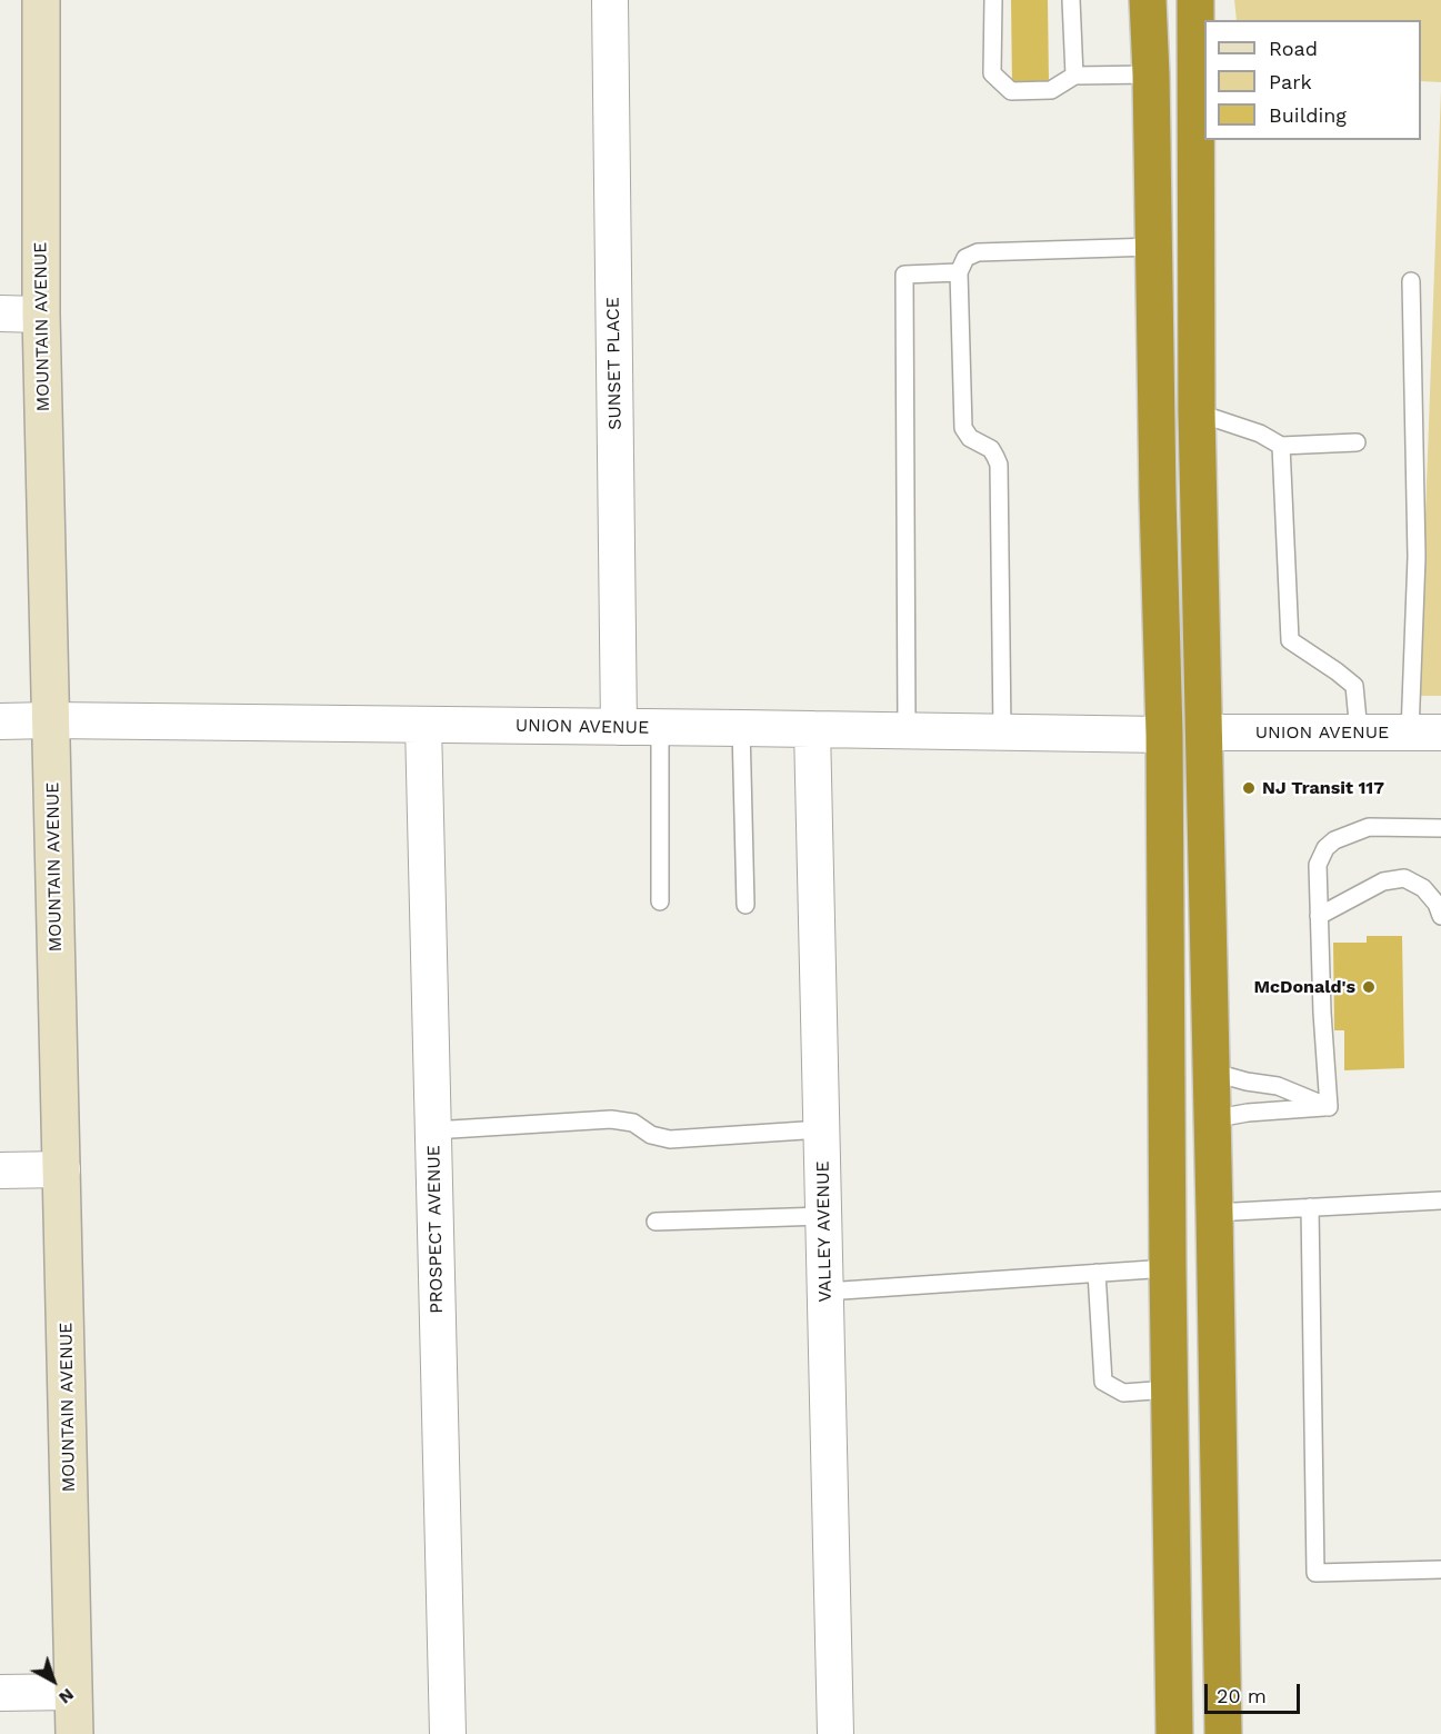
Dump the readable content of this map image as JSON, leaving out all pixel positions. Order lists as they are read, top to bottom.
{
  "streets": {
    "street": [
      "MOUNTAIN AVENUE",
      "SUNSET PLACE",
      "UNION AVENUE",
      "PROSPECT AVENUE",
      "VALLEY AVENUE"
    ]
  },
  "crossings": [
    ["MOUNTAIN AVENUE", "UNION AVENUE"],
    ["SUNSET PLACE", "UNION AVENUE"],
    ["UNION AVENUE", "PROSPECT AVENUE"],
    ["UNION AVENUE", "VALLEY AVENUE"]
  ],
  "places": ["NJ Transit 117", "McDonald's"],
  "legend": ["Road", "Park", "Building"],
  "scale_bar": "20 m",
  "north": "bottom right"
}
